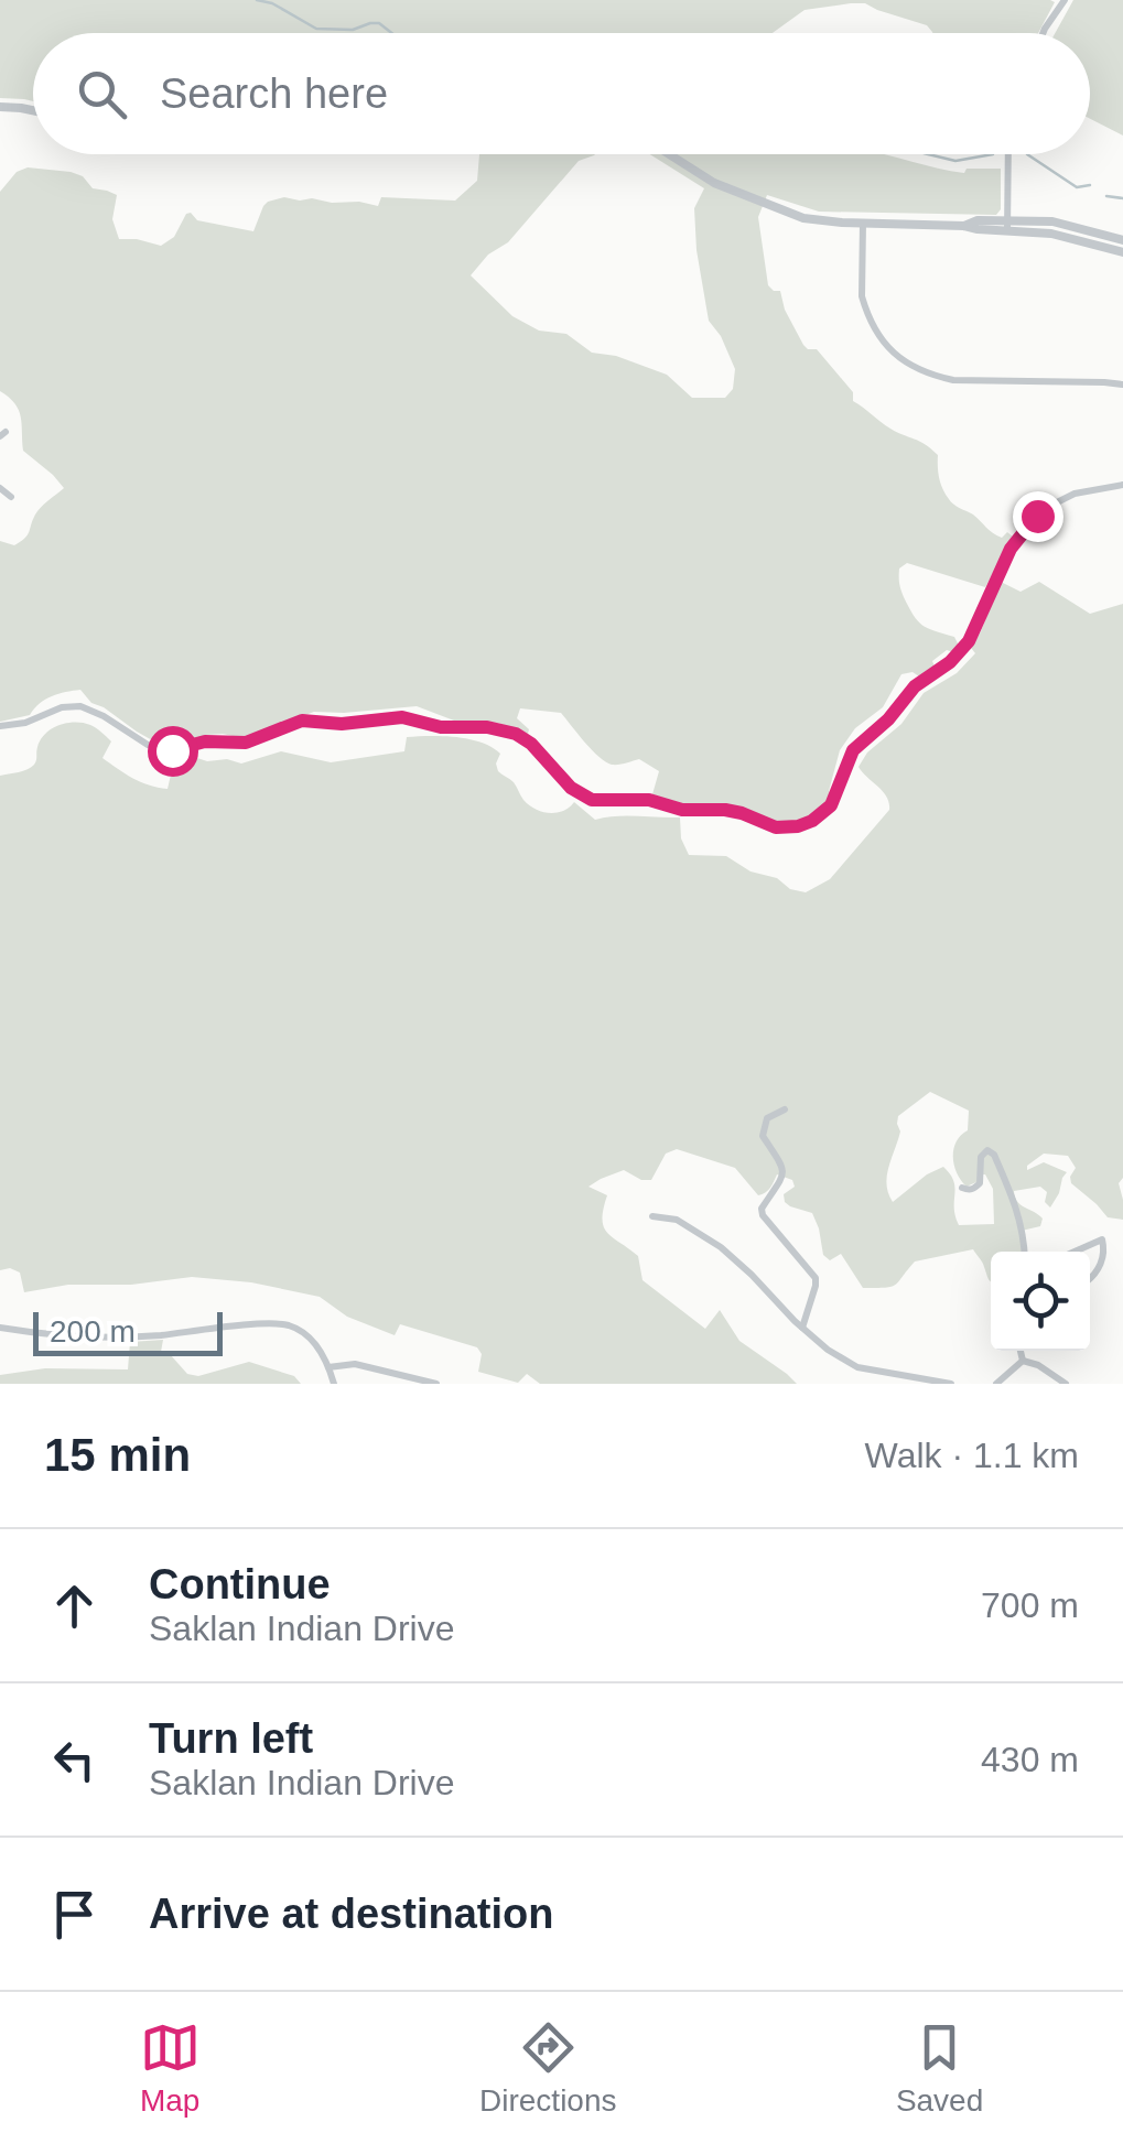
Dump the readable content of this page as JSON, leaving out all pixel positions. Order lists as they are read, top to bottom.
{
  "scale_bar": "200 m",
  "page": {
    "search": "Search here",
    "scale": "200 m",
    "heading": ["15 min", "Walk · 1.1 km"],
    "list": [
      ["Continue", "Saklan Indian Drive", "700 m"],
      ["Turn left", "Saklan Indian Drive", "430 m"],
      "Arrive at destination"
    ],
    "nav": ["Map", "Directions", "Saved"]
  }
}
